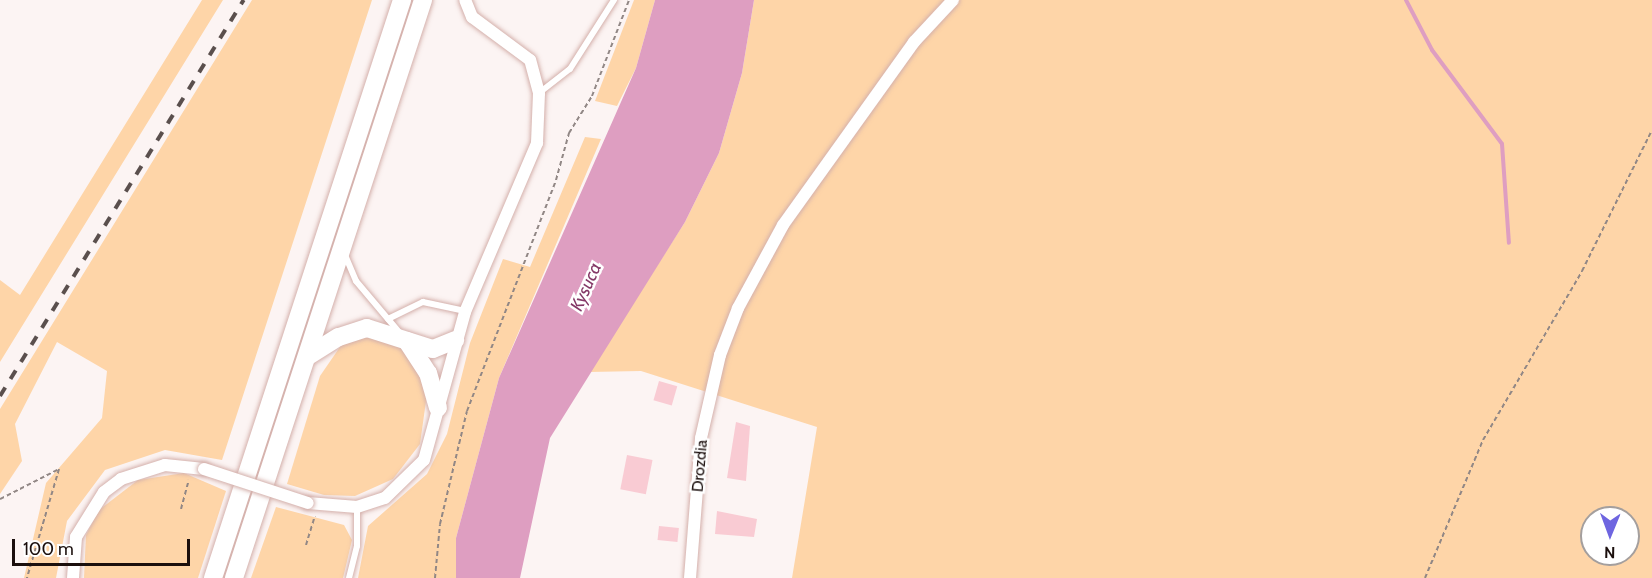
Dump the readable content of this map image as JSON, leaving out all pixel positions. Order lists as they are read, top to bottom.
{
  "streets": {
    "street": ["Drozdia"]
  },
  "water": ["Kysuca"],
  "scale_bar": "100 m",
  "north": "bottom"
}
